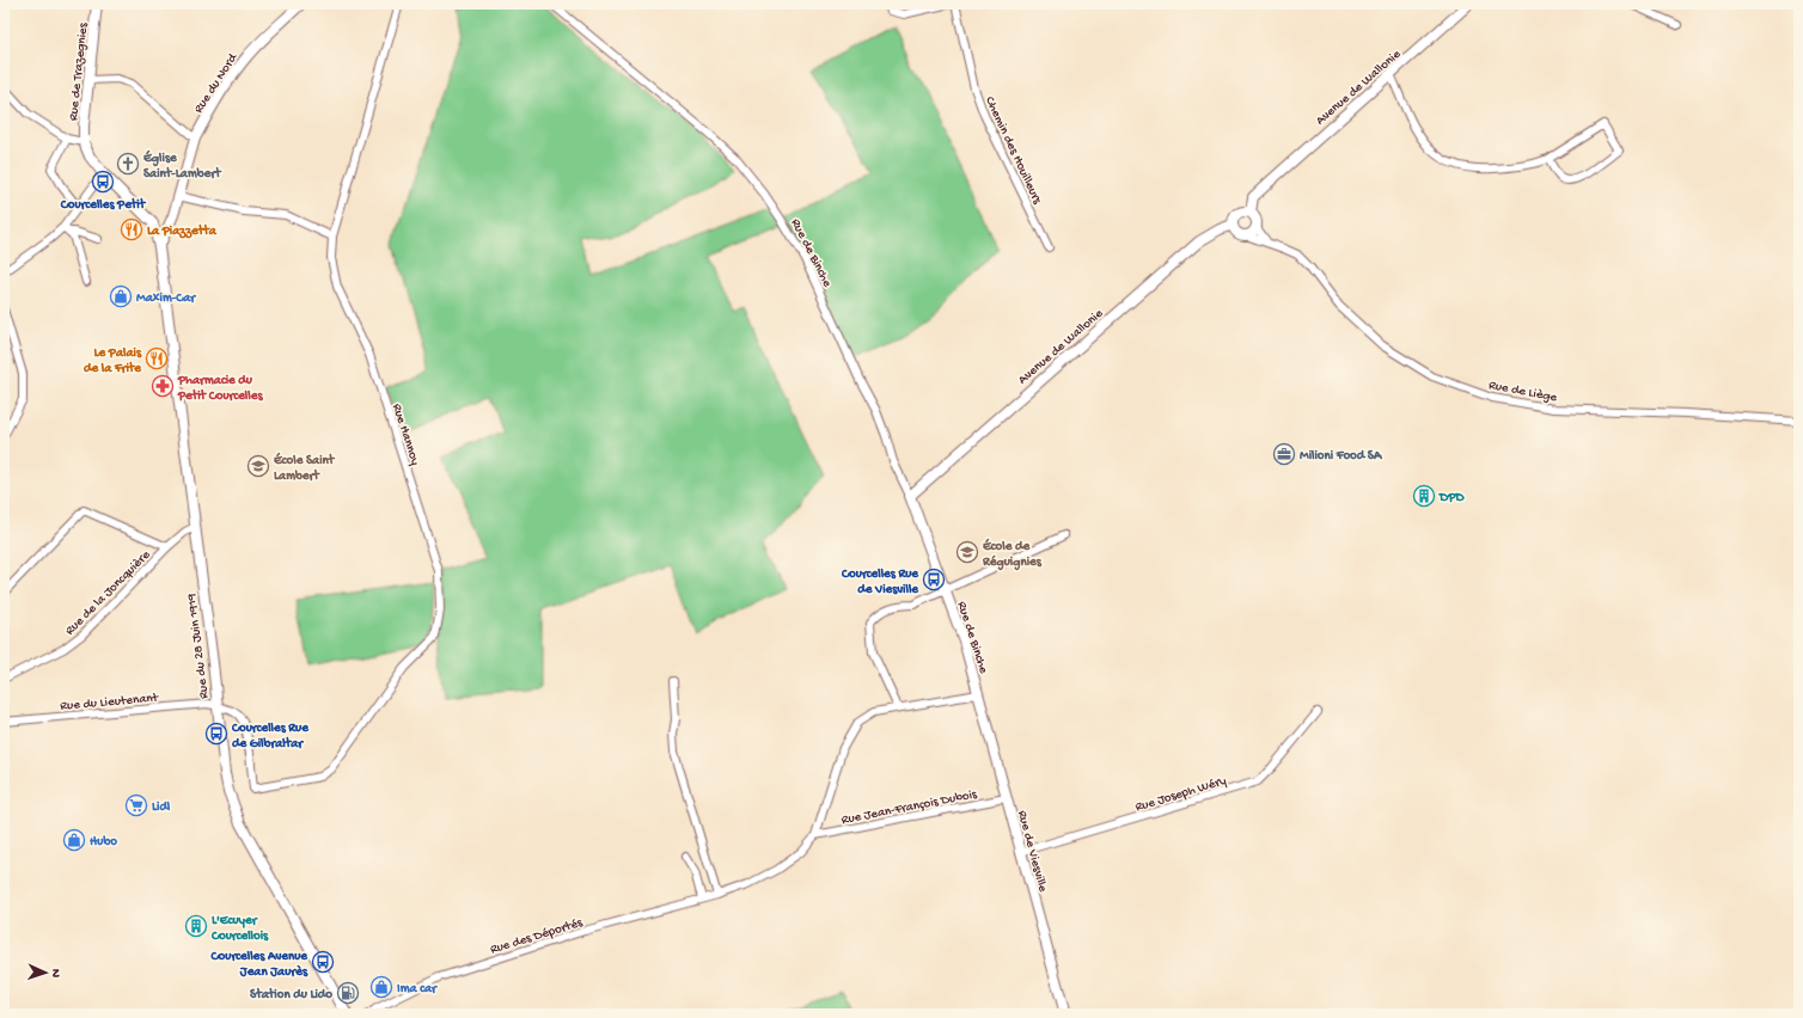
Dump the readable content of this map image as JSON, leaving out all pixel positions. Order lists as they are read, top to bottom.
{
  "streets": {
    "street": [
      "Rue de Trazegnies",
      "Rue du Nord",
      "Avenue de Wallonie",
      "Chemin des Houilleurs",
      "Rue de Binche",
      "Rue de Liège",
      "Rue Hannoy",
      "Rue de la Joncquière",
      "Rue du 28 Juin 1919",
      "Rue du Lieutenant",
      "Rue Joseph Wéry",
      "Rue Jean-François Dubois",
      "Rue de Viesville",
      "Rue des Déportés"
    ]
  },
  "crossings": [
    ["Rue de Trazegnies", "Rue du 28 Juin 1919"],
    ["Rue du Nord", "Rue du 28 Juin 1919"],
    ["Avenue de Wallonie", "Rue de Binche"],
    ["Avenue de Wallonie", "Rue de Liège"],
    ["Rue de Binche", "Rue de Viesville"],
    ["Rue de Binche", "Rue des Déportés"],
    ["Rue Hannoy", "Rue du Lieutenant"],
    ["Rue de la Joncquière", "Rue du 28 Juin 1919"],
    ["Rue du 28 Juin 1919", "Rue du Lieutenant"],
    ["Rue Joseph Wéry", "Rue de Viesville"],
    ["Rue Jean-François Dubois", "Rue de Viesville"],
    ["Rue Jean-François Dubois", "Rue des Déportés"],
    ["Rue de Viesville", "Rue des Déportés"]
  ],
  "places": {
    "church": ["Église Saint-Lambert"],
    "bus stop": [
      "Courcelles Petit",
      "Courcelles Rue de Viesville",
      "Courcelles Rue de Gilbraltar",
      "Courcelles Avenue Jean Jaurès"
    ],
    "restaurant": ["La Piazzetta", "Le Palais de la Frite"],
    "shop": ["Maxim-Car", "Hubo", "Ima car"],
    "pharmacy": ["Pharmacie du Petit Courcelles"],
    "office": ["Milioni Food SA"],
    "school or university": ["École Saint Lambert", "École de Réguignies"],
    "building": ["DPD", "L'Ecuyer Courcellois"],
    "supermarket": ["Lidl"],
    "fuel station": ["Station du Lido"]
  },
  "north": "right"
}
